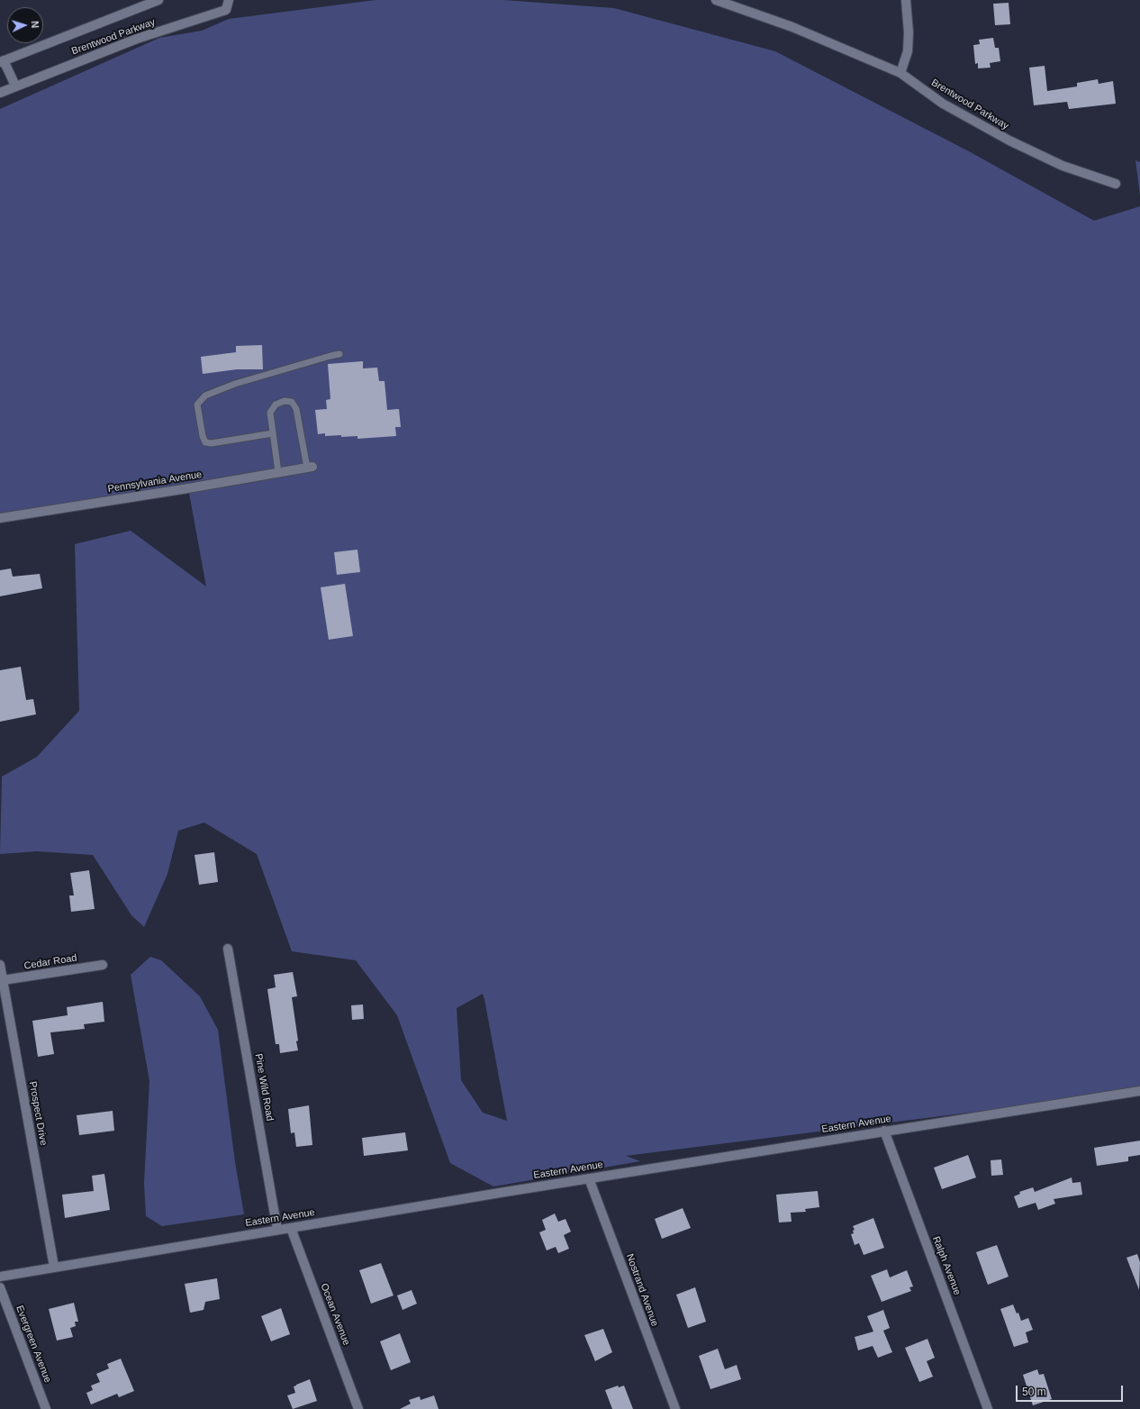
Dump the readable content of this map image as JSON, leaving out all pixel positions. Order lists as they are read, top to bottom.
{
  "streets": {
    "street": [
      "Brentwood Parkway",
      "Pennsylvania Avenue",
      "Cedar Road",
      "Pine Wild Road",
      "Prospect Drive",
      "Eastern Avenue",
      "Ralph Avenue",
      "Nostrand Avenue",
      "Ocean Avenue",
      "Evergreen Avenue"
    ]
  },
  "crossings": [
    ["Cedar Road", "Prospect Drive"],
    ["Pine Wild Road", "Eastern Avenue"],
    ["Prospect Drive", "Eastern Avenue"],
    ["Eastern Avenue", "Ralph Avenue"],
    ["Eastern Avenue", "Nostrand Avenue"],
    ["Eastern Avenue", "Ocean Avenue"]
  ],
  "scale_bar": "50 m",
  "north": "right"
}
